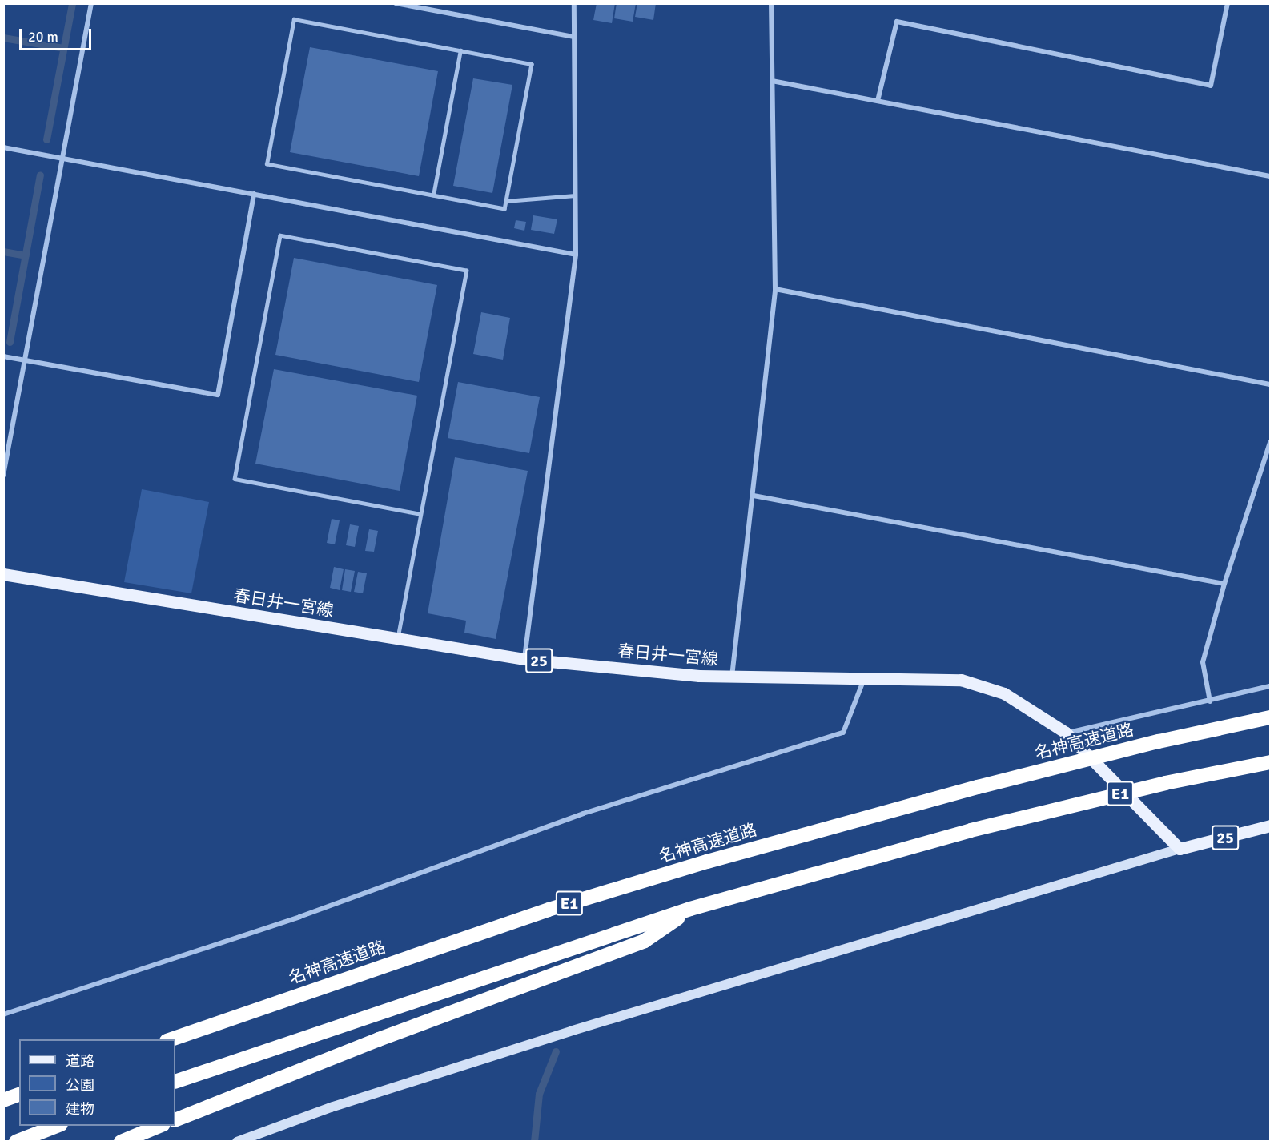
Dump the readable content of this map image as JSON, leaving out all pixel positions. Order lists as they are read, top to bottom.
{
  "streets": {
    "highway": ["名神高速道路", "E1"],
    "main road": ["春日井一宮線", "25"]
  },
  "crossings": [
    ["春日井一宮線", "25"]
  ],
  "legend": ["道路", "公園", "建物"],
  "scale_bar": "20 m"
}
